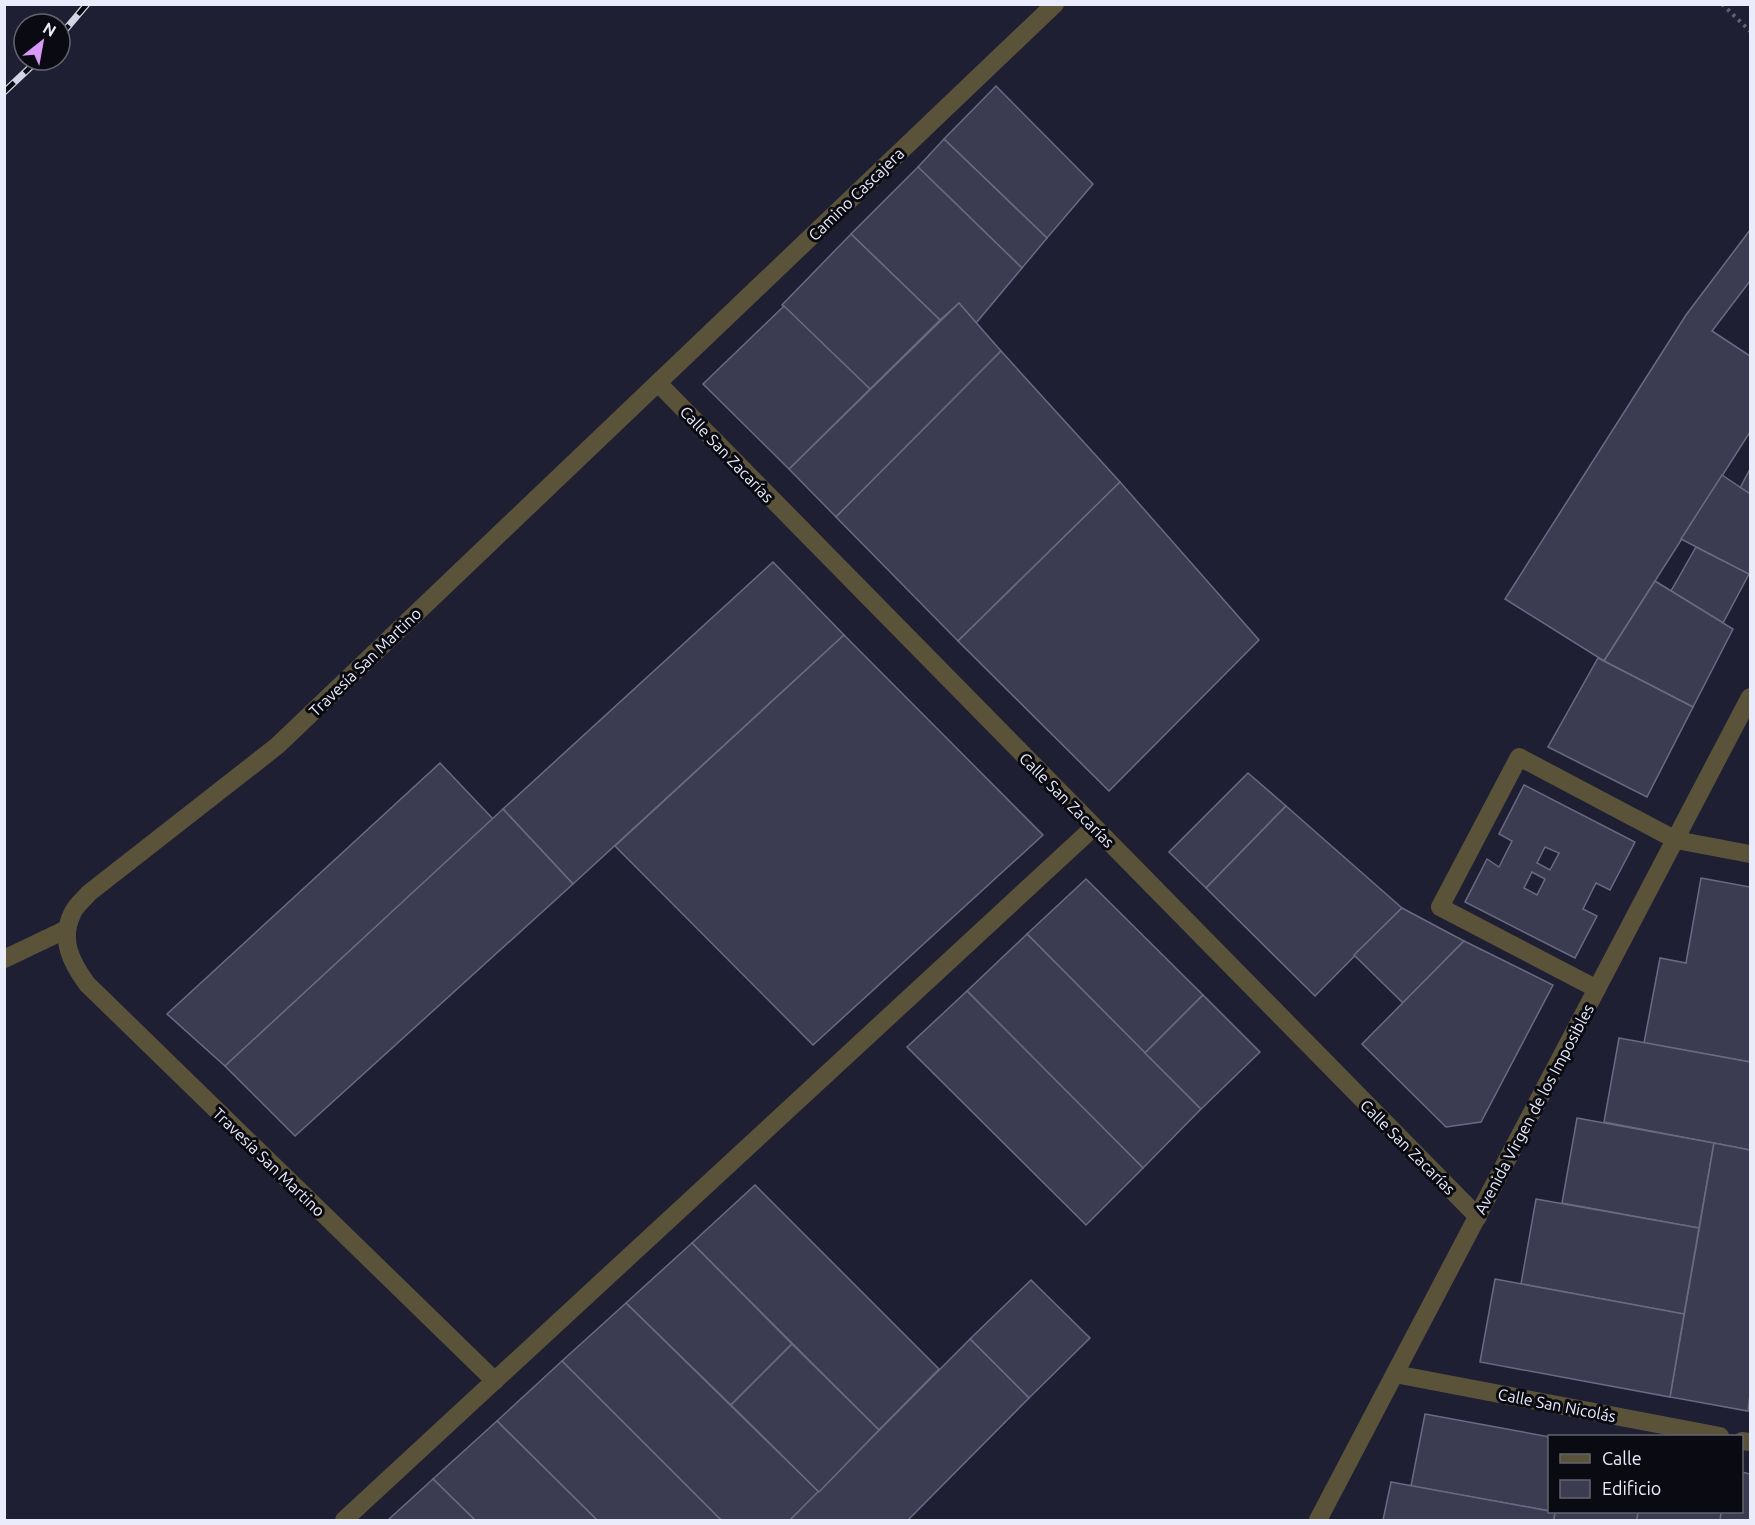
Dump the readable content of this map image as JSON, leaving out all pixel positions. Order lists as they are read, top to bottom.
{
  "streets": {
    "street": [
      "Camino Cascajera",
      "Calle San Zacarías",
      "Travesía San Martino",
      "Avenida Virgen de los Imposibles",
      "Calle San Nicolás"
    ]
  },
  "crossings": [
    ["Camino Cascajera", "Calle San Zacarías"],
    ["Camino Cascajera", "Travesía San Martino"],
    ["Calle San Zacarías", "Travesía San Martino"],
    ["Calle San Zacarías", "Avenida Virgen de los Imposibles"],
    ["Avenida Virgen de los Imposibles", "Calle San Nicolás"]
  ],
  "legend": ["Calle", "Edificio"],
  "north": "top right"
}
